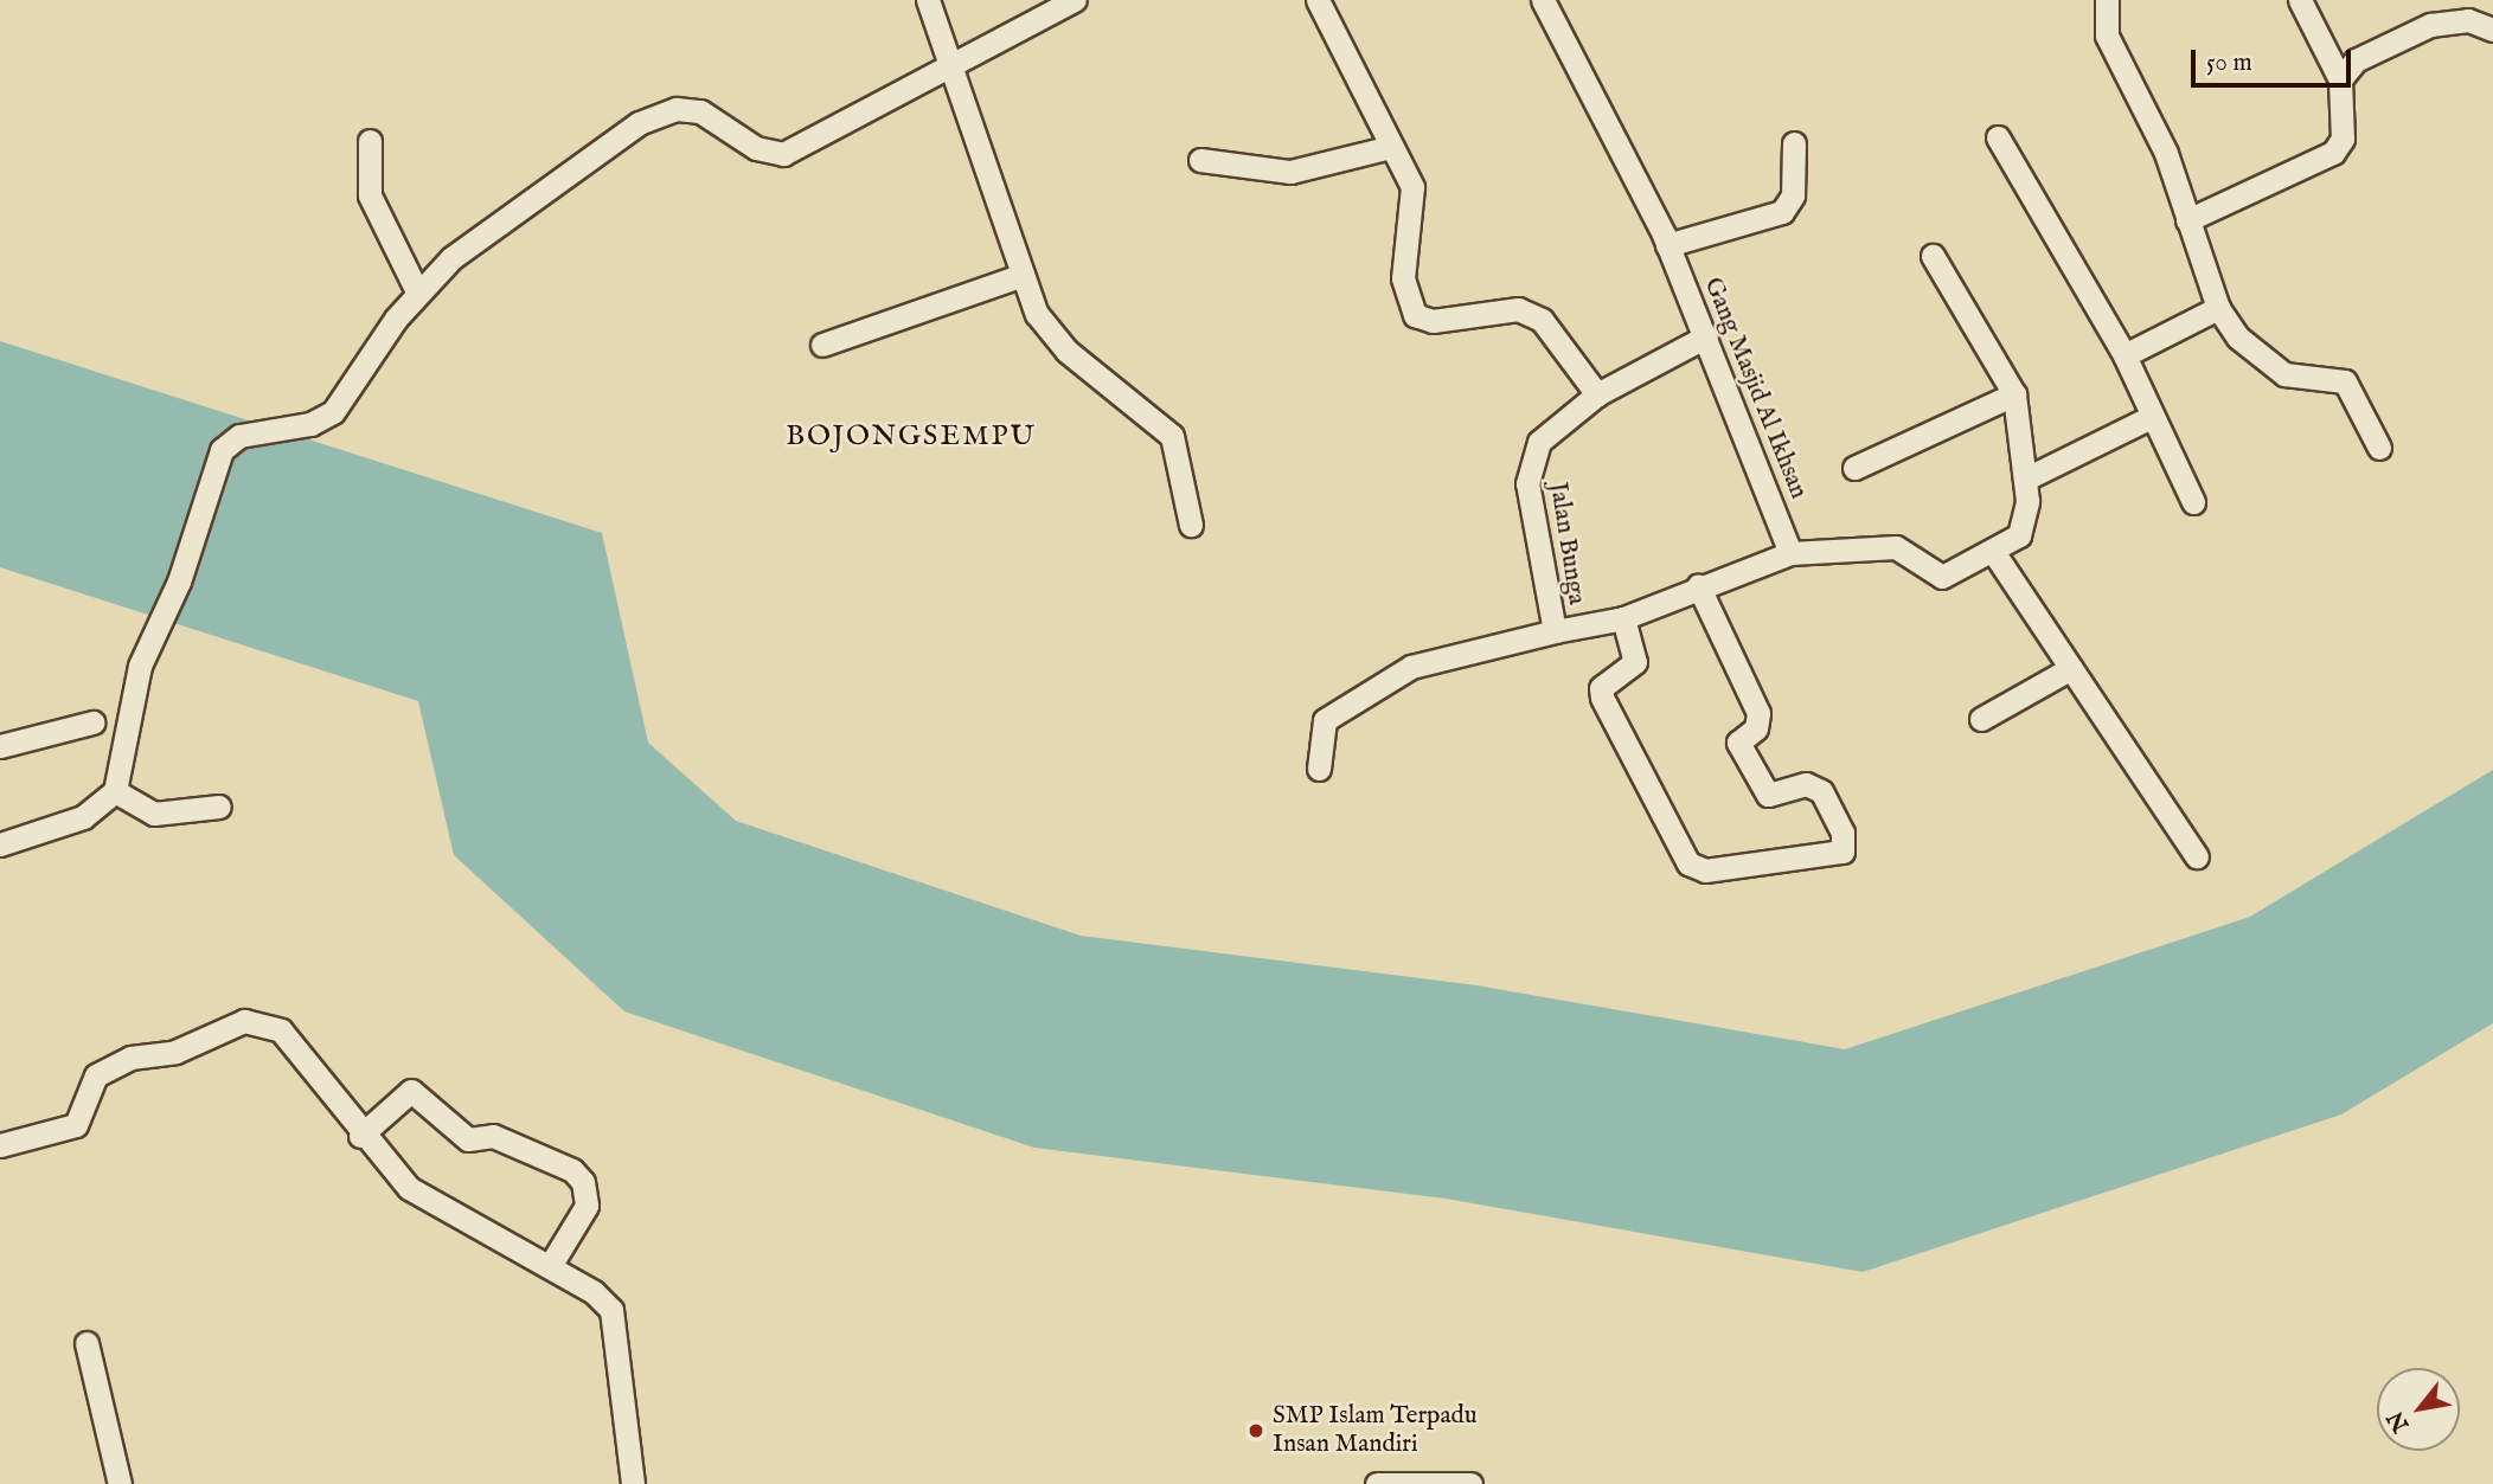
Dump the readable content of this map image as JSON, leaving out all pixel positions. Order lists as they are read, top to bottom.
{
  "streets": {
    "street": ["Gang Masjid Al Ikhsan", "Jalan Bunga"]
  },
  "crossings": [
    ["Gang Masjid Al Ikhsan", "Jalan Bunga"]
  ],
  "districts": ["BOJONGSEMPU"],
  "places": ["SMP Islam Terpadu Insan Mandiri"],
  "scale_bar": "50 m",
  "north": "bottom left"
}
